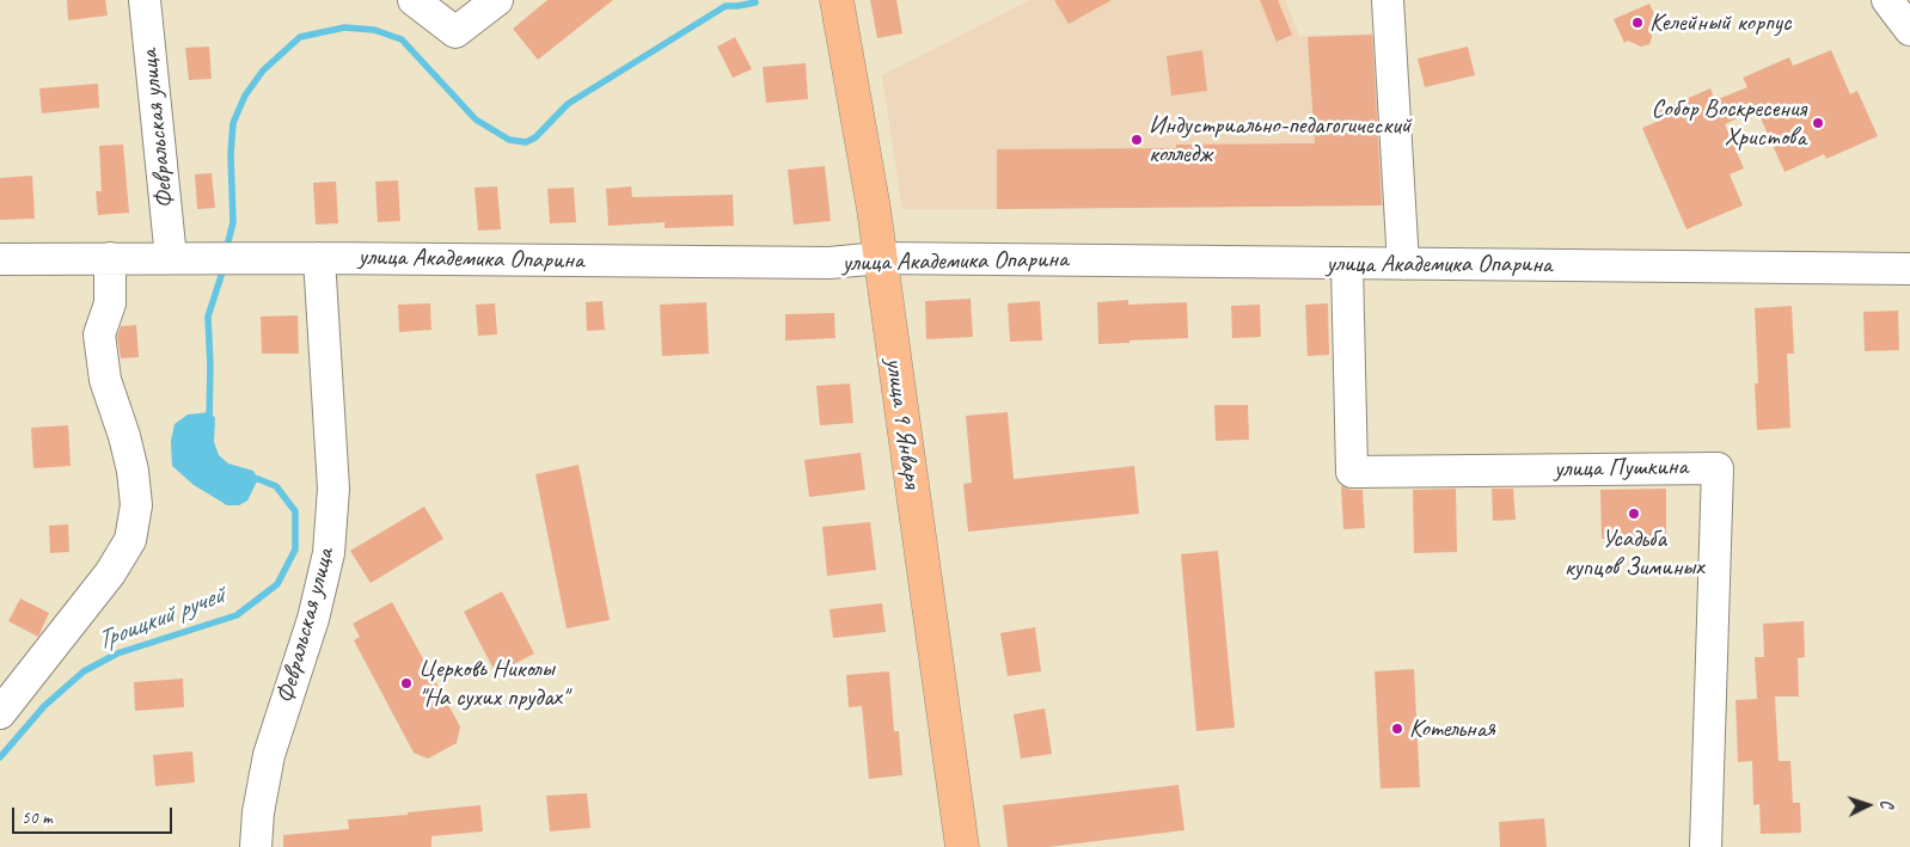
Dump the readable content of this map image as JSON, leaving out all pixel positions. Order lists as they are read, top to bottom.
{
  "streets": {
    "main road": ["улица 9 Января"],
    "street": ["Февральская улица", "улица Академика Опарина", "улица Пушкина"]
  },
  "crossings": [
    ["Февральская улица", "улица Академика Опарина"],
    ["улица Академика Опарина", "улица 9 Января"],
    ["улица Академика Опарина", "улица Пушкина"]
  ],
  "water": ["Троицкий ручей"],
  "places": [
    "Келейный корпус",
    "Собор Воскресения Христова",
    "Индустриально-педагогический колледж",
    "Усадьба купцов Зиминых",
    "Церковь Николы \"На сухих прудах\"",
    "Котельная"
  ],
  "scale_bar": "50 m",
  "north": "right"
}
